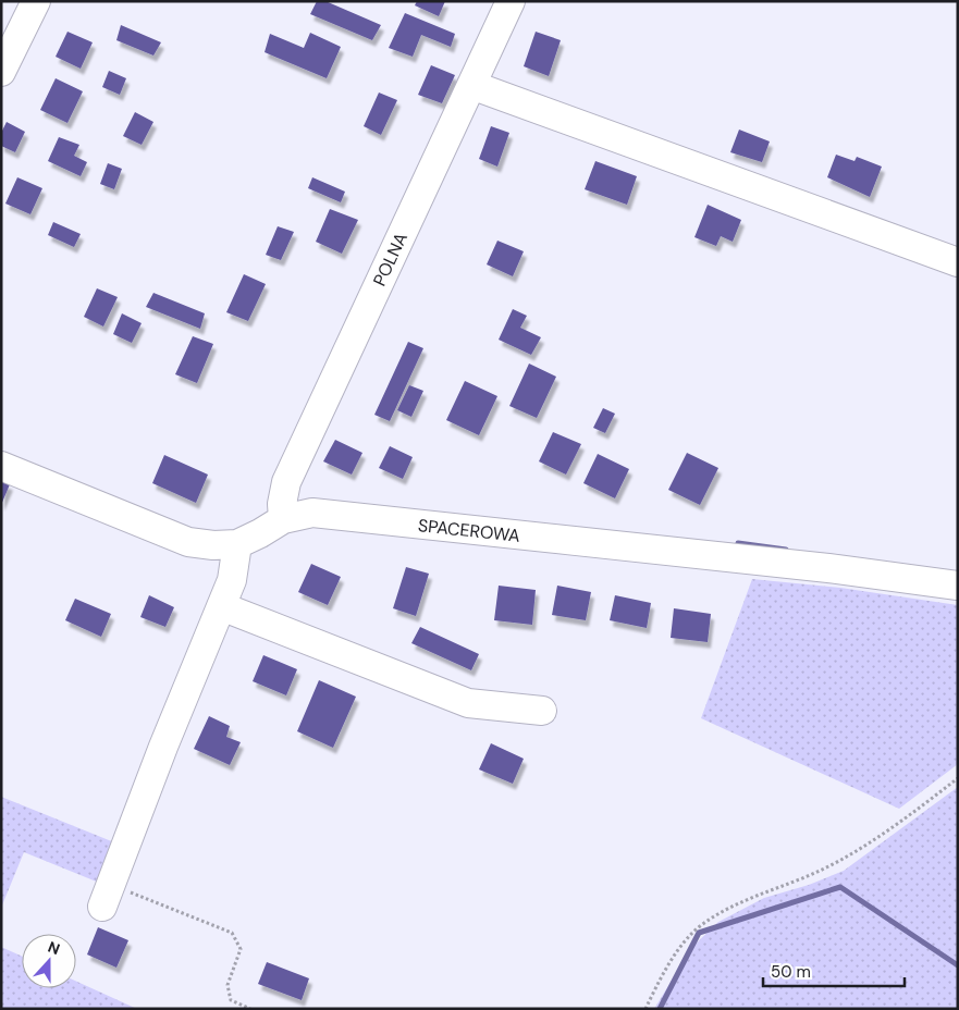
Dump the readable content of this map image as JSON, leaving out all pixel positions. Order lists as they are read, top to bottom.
{
  "streets": {
    "street": ["POLNA", "SPACEROWA"]
  },
  "crossings": [
    ["POLNA", "SPACEROWA"]
  ],
  "scale_bar": "50 m",
  "north": "top"
}
